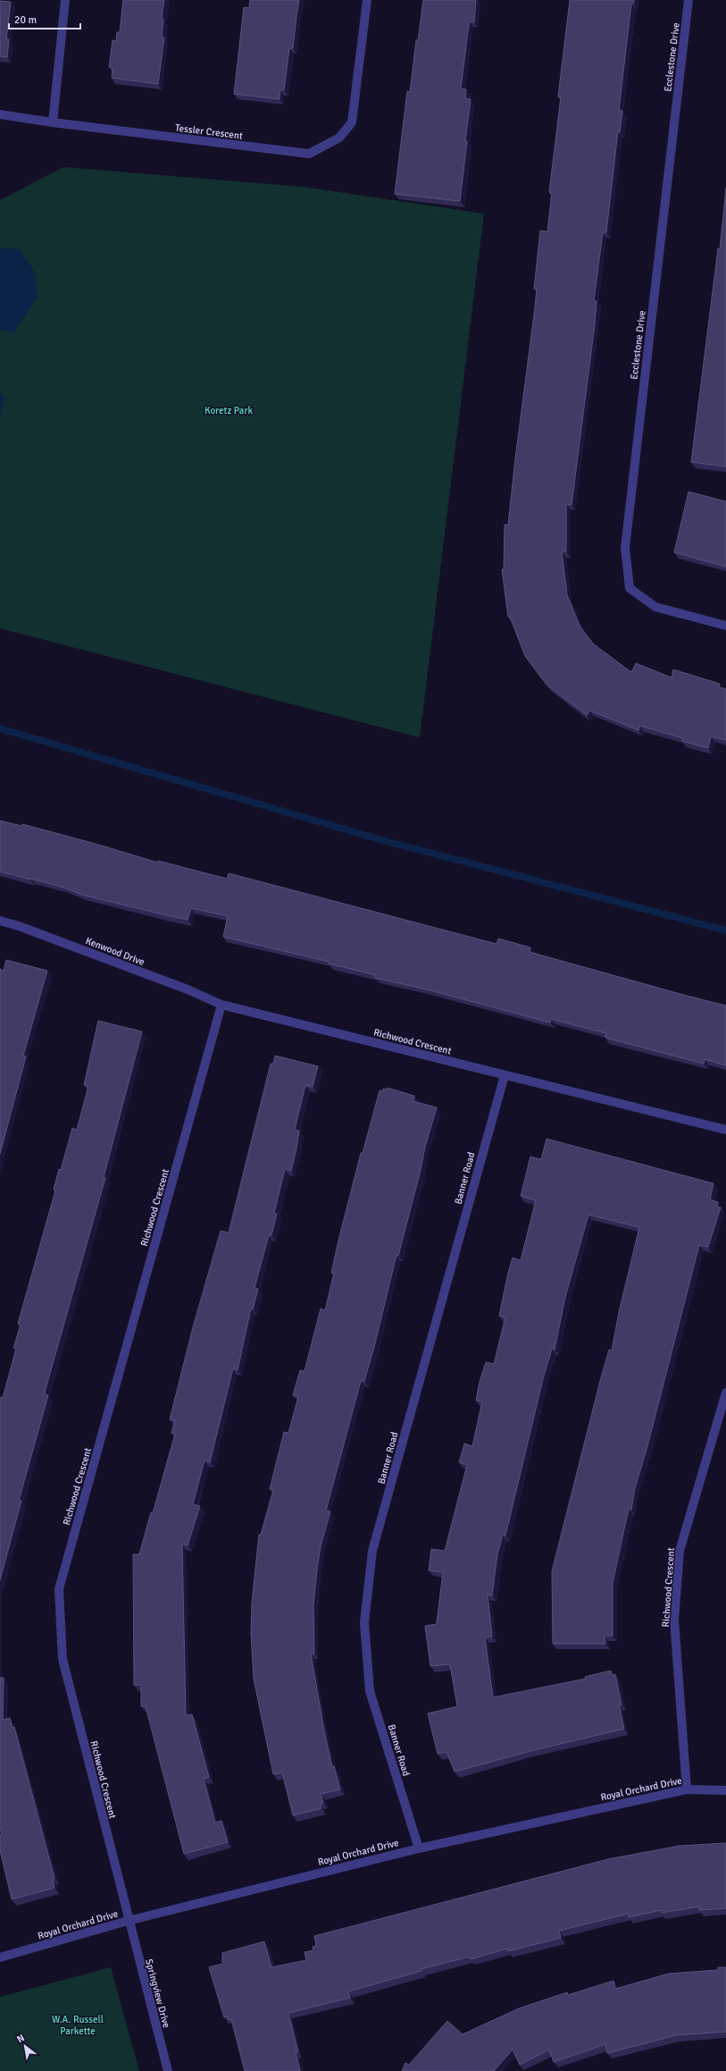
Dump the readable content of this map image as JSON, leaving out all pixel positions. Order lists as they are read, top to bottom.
{
  "streets": {
    "street": [
      "Ecclestone Drive",
      "Tessler Crescent",
      "Kenwood Drive",
      "Richwood Crescent",
      "Banner Road",
      "Royal Orchard Drive",
      "Springview Drive"
    ]
  },
  "crossings": [
    ["Kenwood Drive", "Richwood Crescent"],
    ["Richwood Crescent", "Banner Road"],
    ["Richwood Crescent", "Royal Orchard Drive"],
    ["Richwood Crescent", "Springview Drive"],
    ["Banner Road", "Royal Orchard Drive"],
    ["Royal Orchard Drive", "Springview Drive"]
  ],
  "parks": ["Koretz Park", "W.A. Russell Parkette"],
  "scale_bar": "20 m",
  "north": "top left"
}
